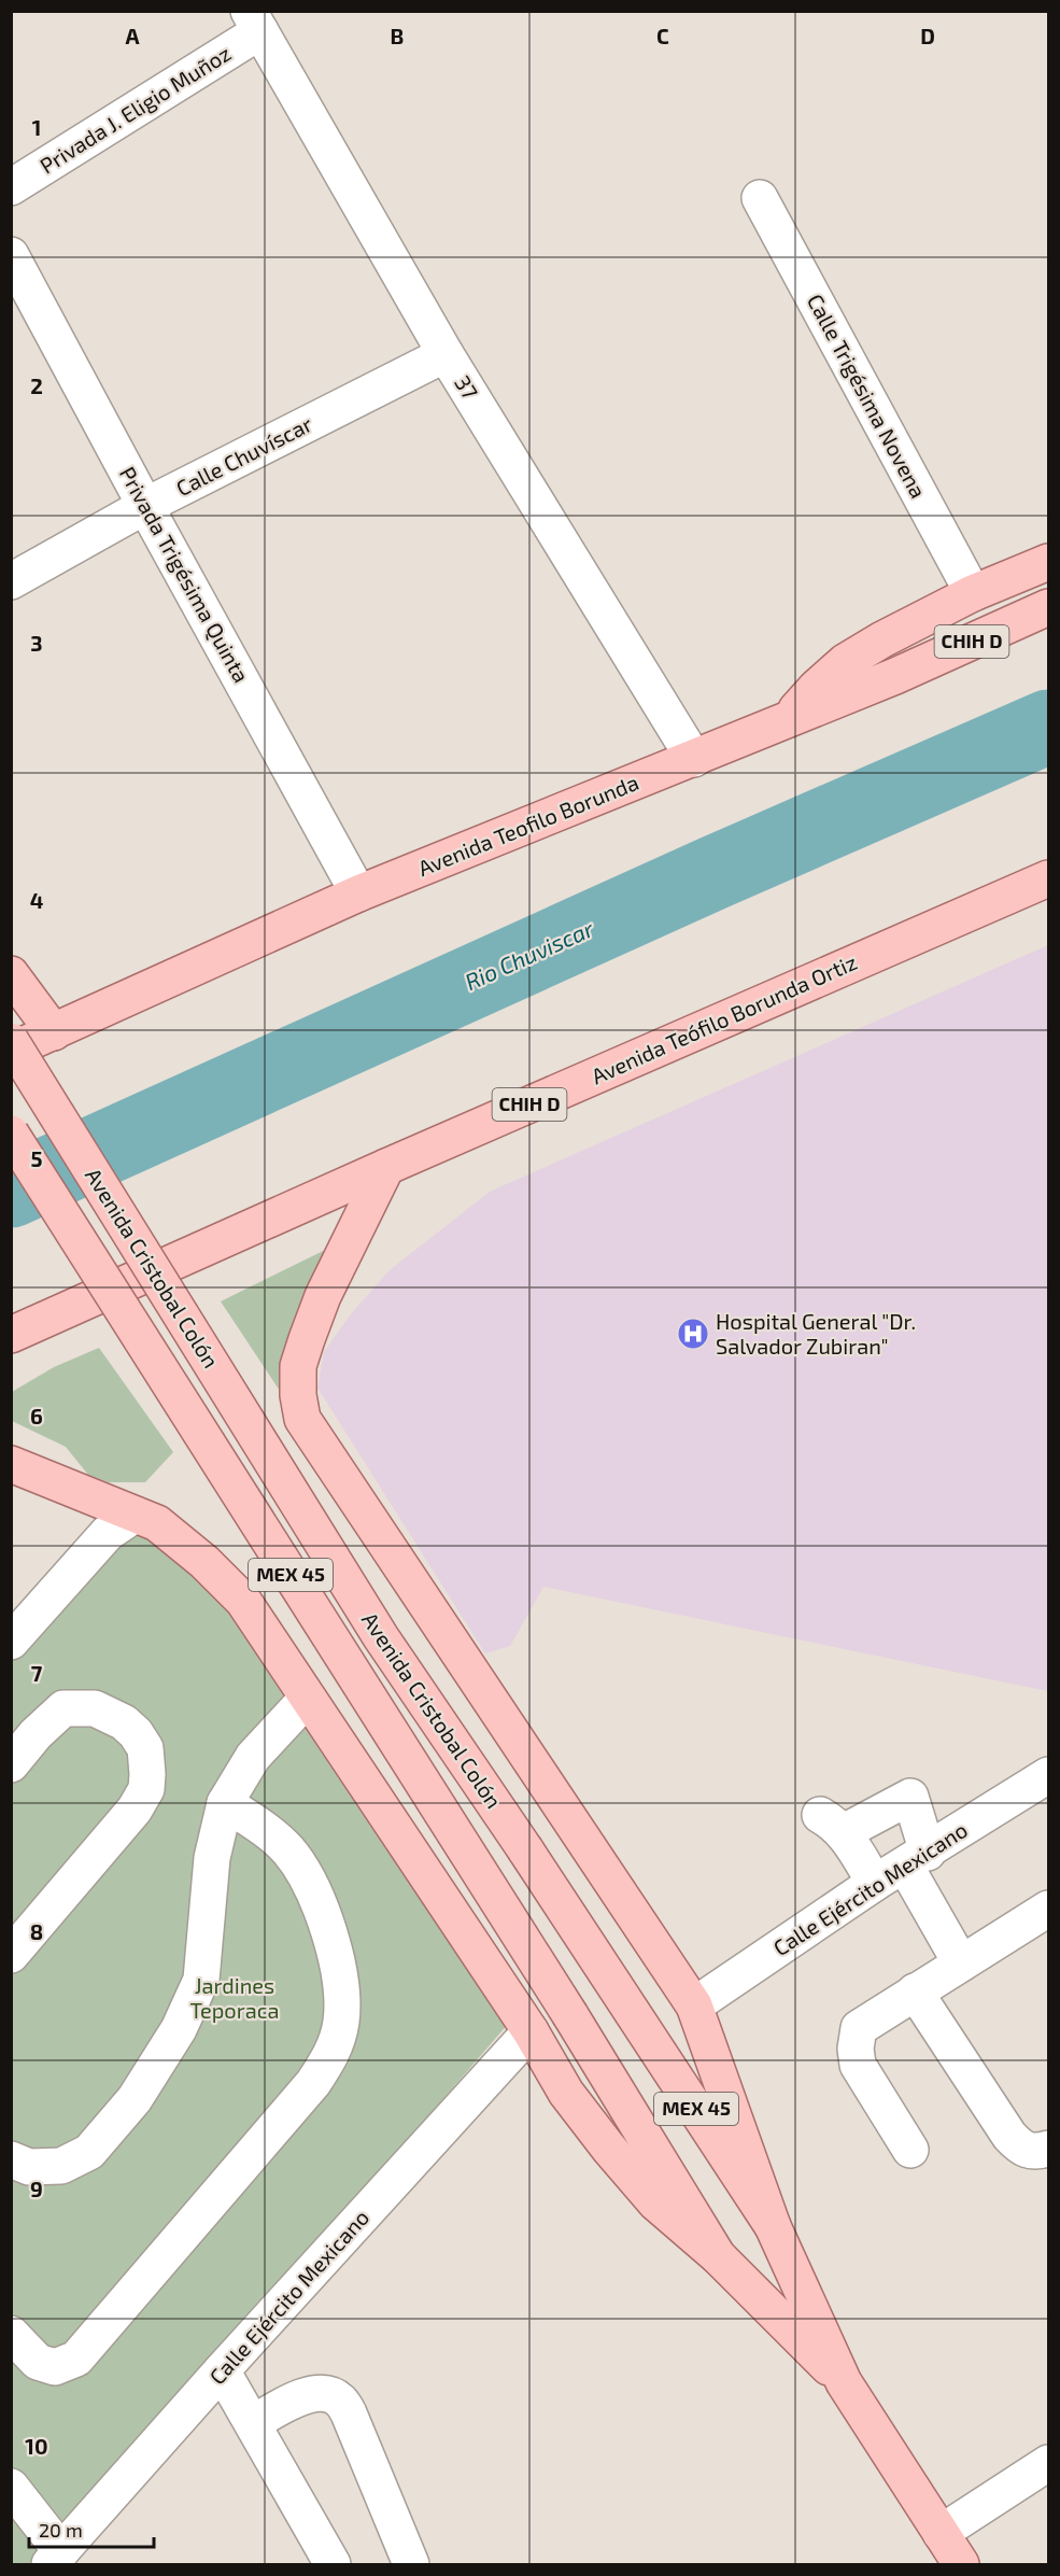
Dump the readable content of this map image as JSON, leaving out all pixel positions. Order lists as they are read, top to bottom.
{
  "streets": {
    "main road": [
      "CHIH D",
      "Avenida Teofilo Borunda",
      "Avenida Teófilo Borunda Ortiz",
      "Avenida Cristobal Colón",
      "MEX 45"
    ],
    "street": [
      "Privada J. Eligio Muñoz",
      "37",
      "Calle Trigésima Novena",
      "Calle Chuvíscar",
      "Privada Trigésima Quinta",
      "Calle Ejército Mexicano"
    ]
  },
  "crossings": [
    ["Privada J. Eligio Muñoz", "37"],
    ["37", "Calle Chuvíscar"],
    ["37", "Avenida Teofilo Borunda"],
    ["Calle Chuvíscar", "Privada Trigésima Quinta"],
    ["Privada Trigésima Quinta", "Avenida Teofilo Borunda"]
  ],
  "water": ["Rio Chuviscar"],
  "parks": ["Jardines Teporaca"],
  "places": {
    "hospital": ["Hospital General \"Dr. Salvador Zubiran\""]
  },
  "scale_bar": "20 m",
  "grid": {
    "columns": [
      "A",
      "B",
      "C",
      "D"
    ],
    "rows": [
      "1",
      "2",
      "3",
      "4",
      "5",
      "6",
      "7",
      "8",
      "9",
      "10"
    ]
  }
}
